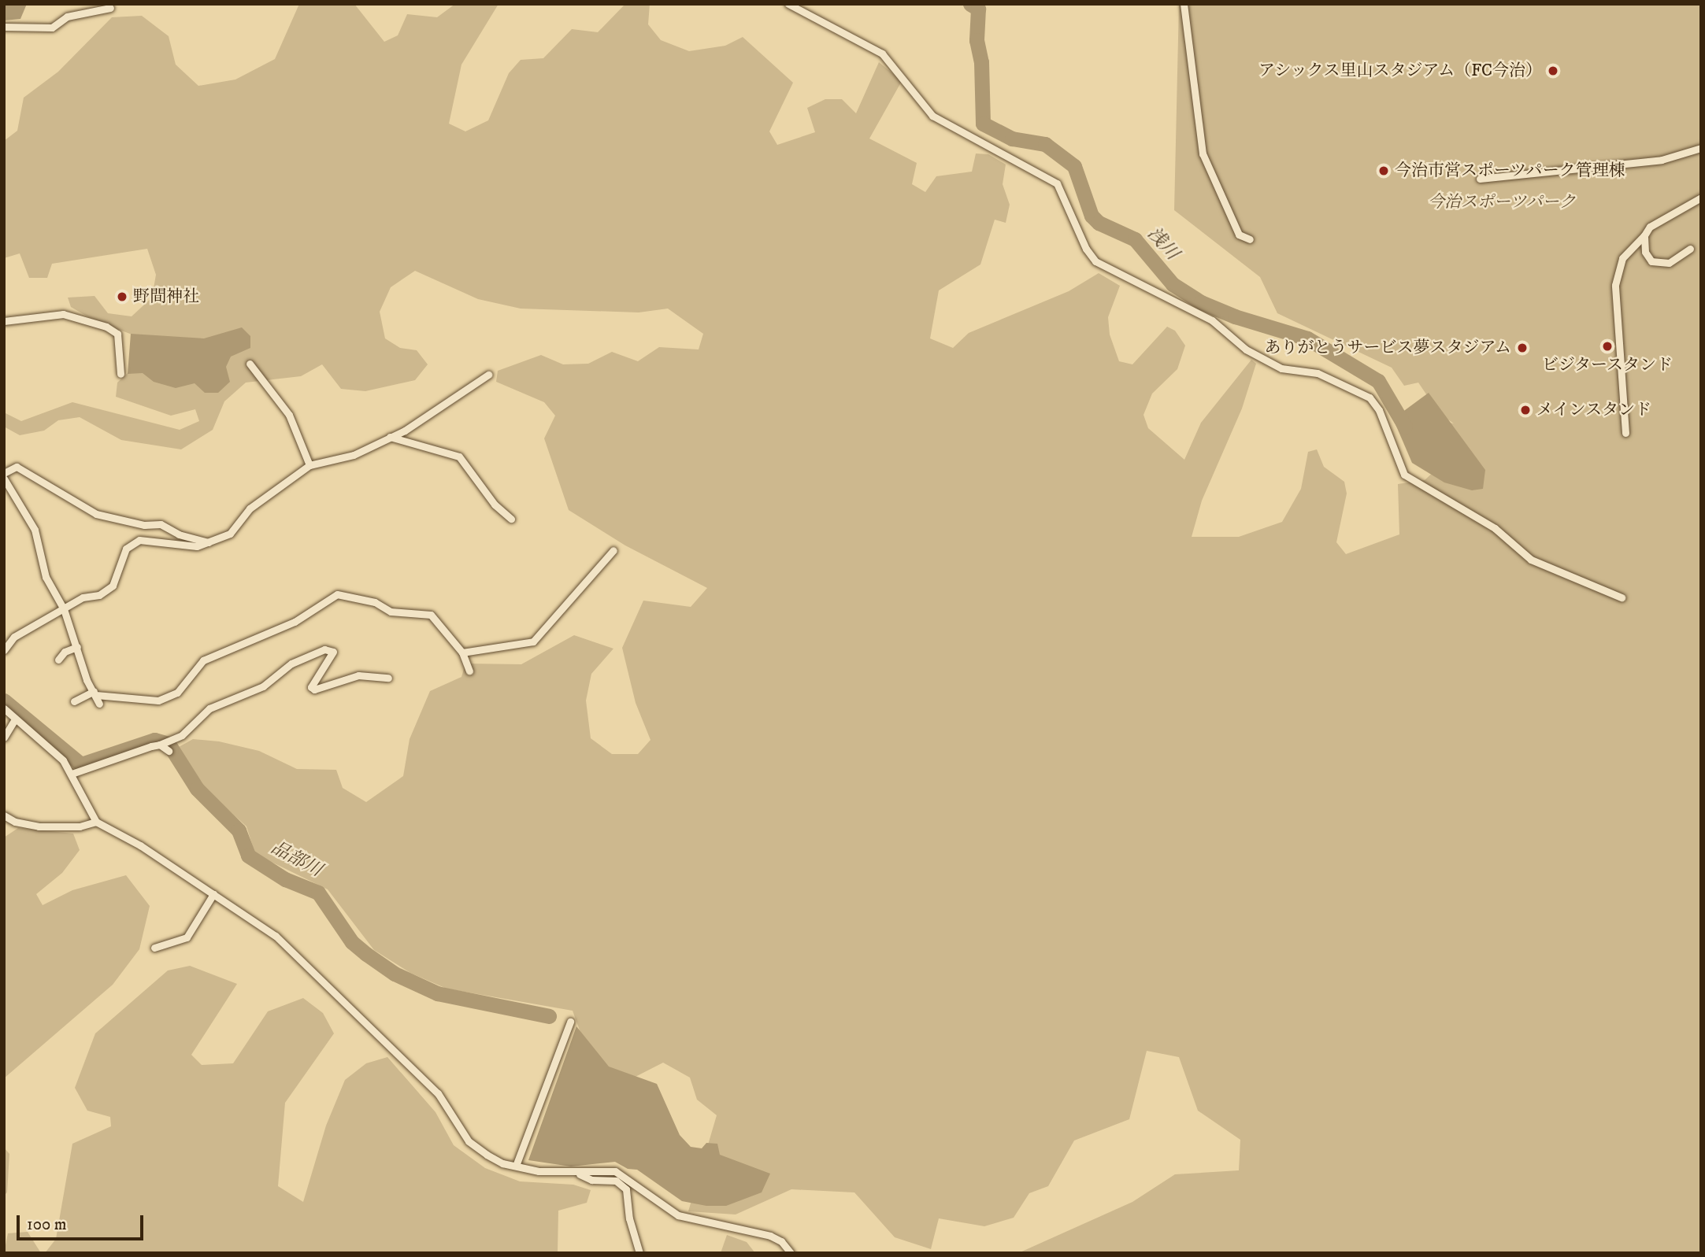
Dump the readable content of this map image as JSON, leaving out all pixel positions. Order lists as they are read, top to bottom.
{
  "water": ["浅川", "品部川"],
  "parks": ["今治スポーツパーク"],
  "places": [
    "アシックス里山スタジアム（FC今治）",
    "今治市営スポーツパーク管理棟",
    "野間神社",
    "ビジタースタンド",
    "ありがとうサービス夢スタジアム",
    "メインスタンド"
  ],
  "scale_bar": "100 m"
}
